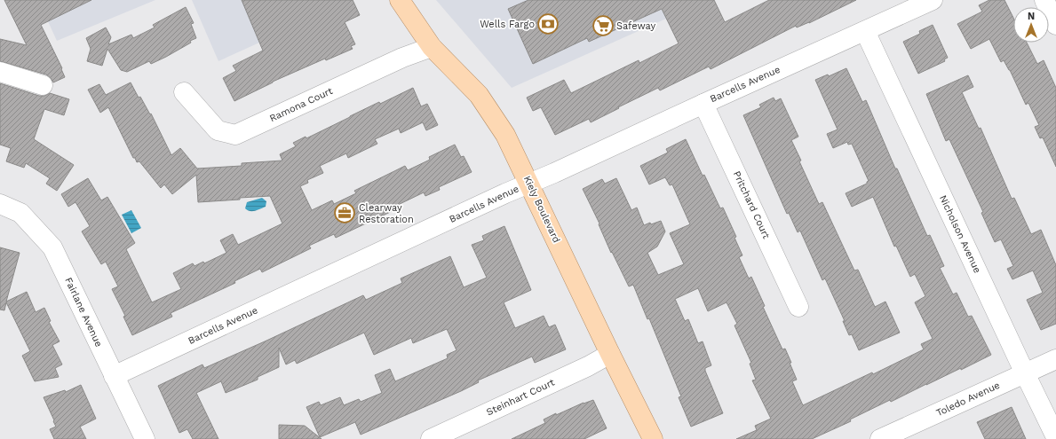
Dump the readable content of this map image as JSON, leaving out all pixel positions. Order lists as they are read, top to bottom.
{
  "streets": {
    "main road": ["Kiely Boulevard"],
    "street": [
      "Barcells Avenue",
      "Ramona Court",
      "Pritchard Court",
      "Nicholson Avenue",
      "Fairlane Avenue",
      "Steinhart Court",
      "Toledo Avenue"
    ]
  },
  "crossings": [
    ["Barcells Avenue", "Pritchard Court"],
    ["Barcells Avenue", "Kiely Boulevard"],
    ["Barcells Avenue", "Nicholson Avenue"],
    ["Barcells Avenue", "Fairlane Avenue"],
    ["Ramona Court", "Kiely Boulevard"],
    ["Kiely Boulevard", "Steinhart Court"],
    ["Nicholson Avenue", "Toledo Avenue"]
  ],
  "places": {
    "bank": ["Wells Fargo"],
    "supermarket": ["Safeway"],
    "office": ["Clearway Restoration"]
  },
  "north": "top"
}
